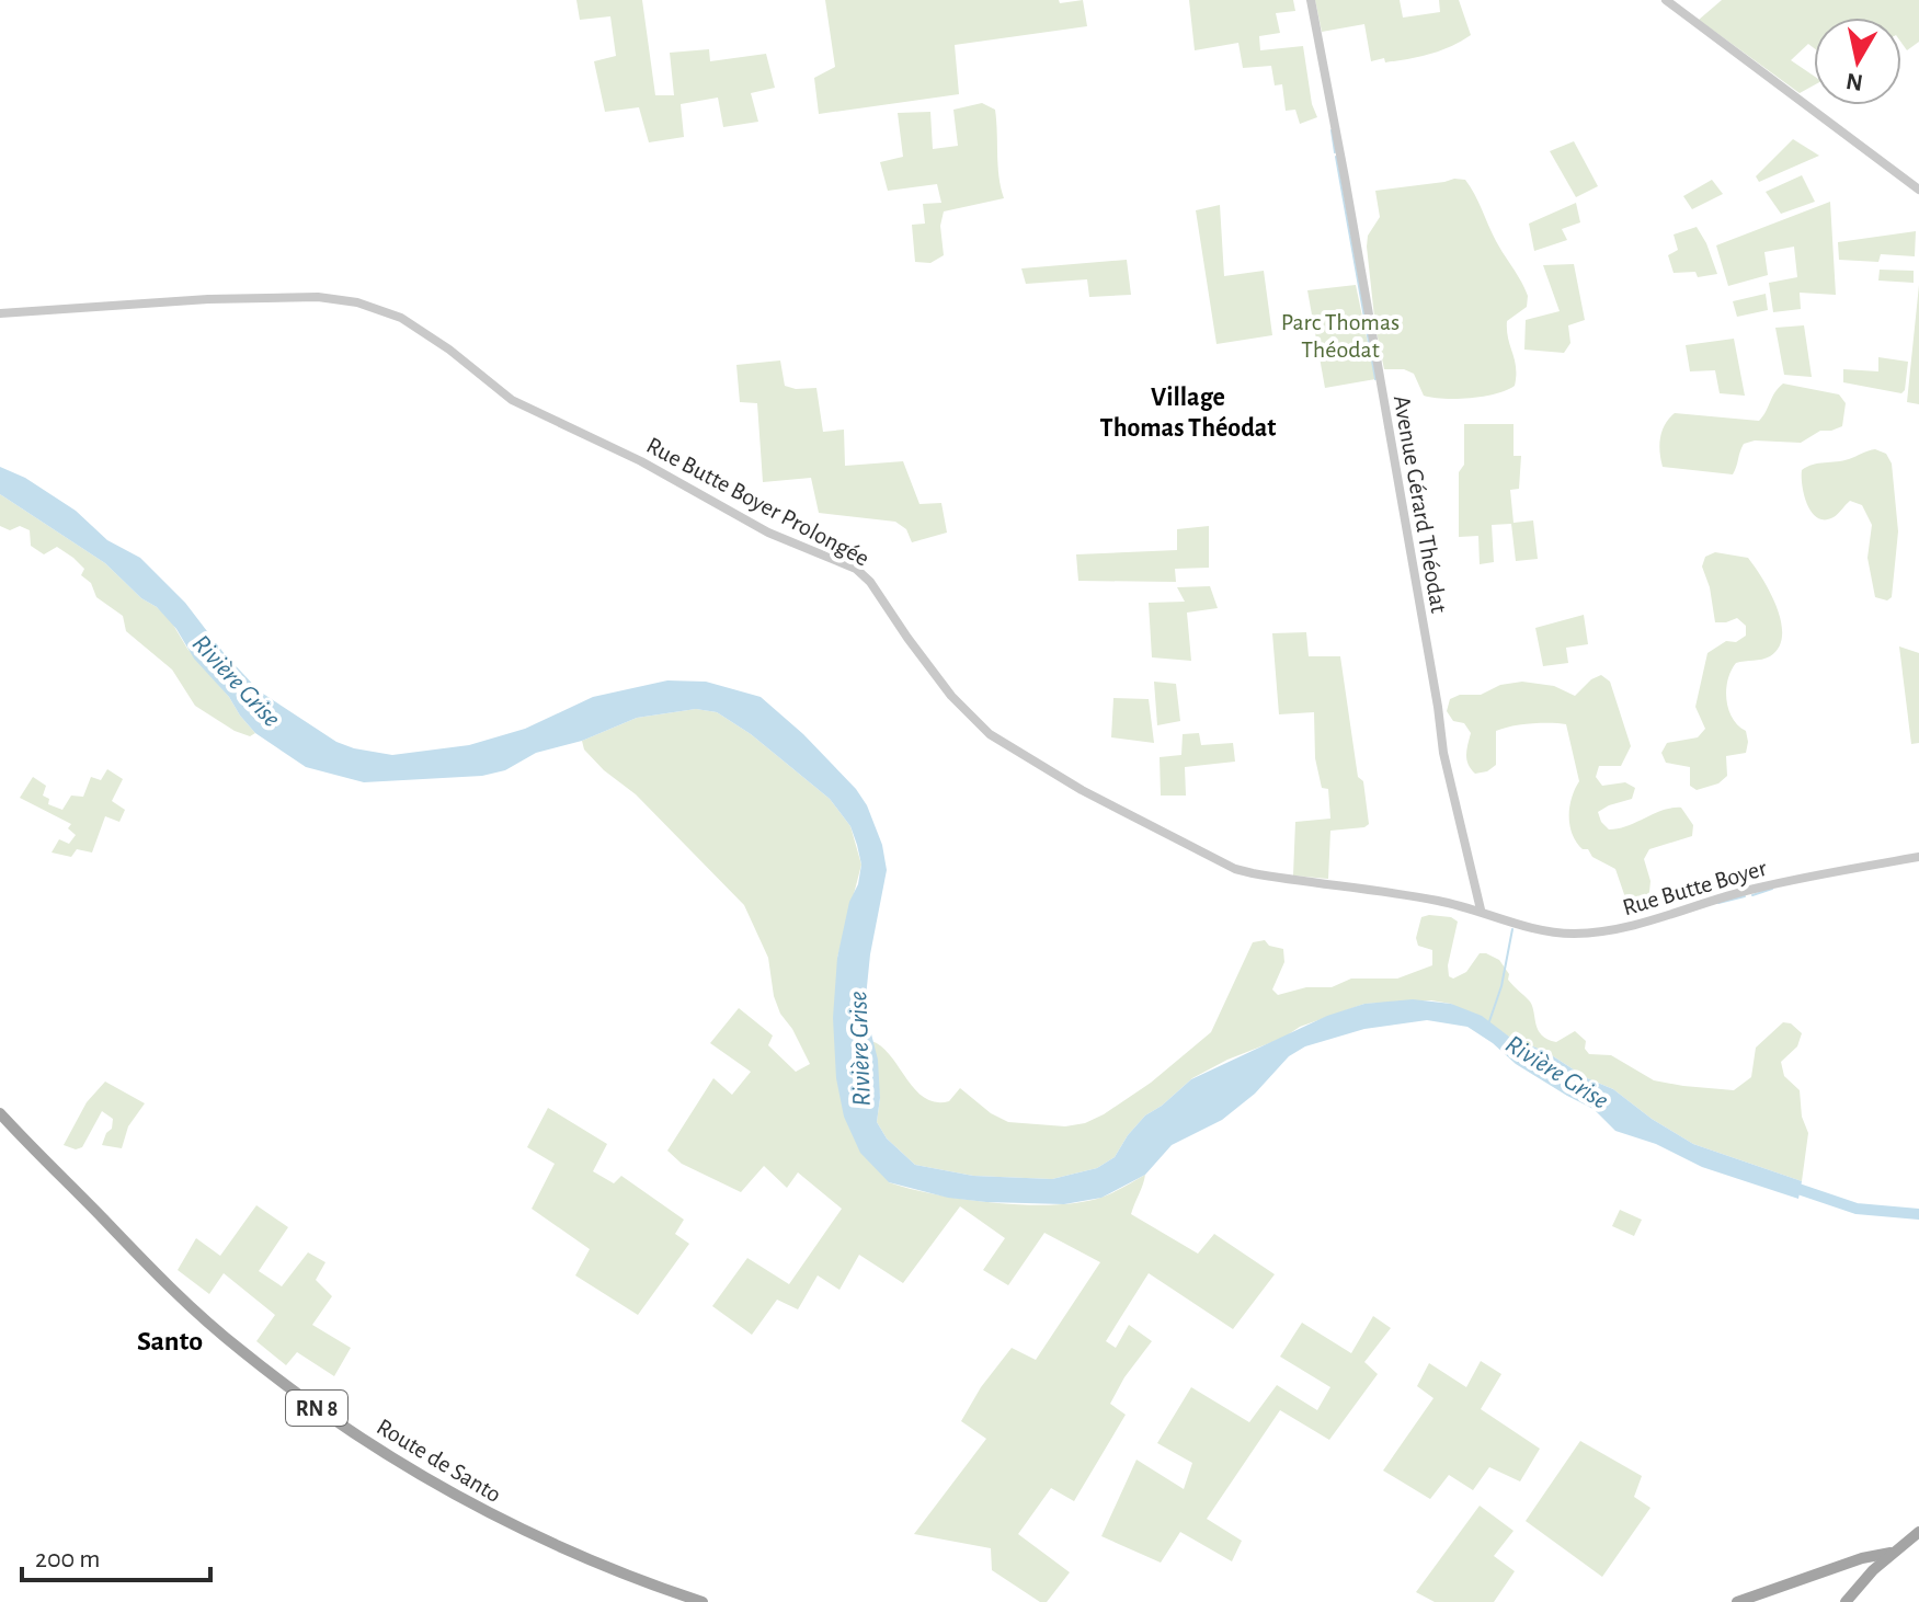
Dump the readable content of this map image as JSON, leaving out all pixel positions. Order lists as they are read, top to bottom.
{
  "streets": {
    "main road": ["RN 8", "Route de Santo"],
    "street": ["Rue Butte Boyer Prolongée", "Avenue Gérard Théodat", "Rue Butte Boyer"]
  },
  "crossings": [
    ["Rue Butte Boyer Prolongée", "Avenue Gérard Théodat"],
    ["Rue Butte Boyer Prolongée", "Rue Butte Boyer"],
    ["Avenue Gérard Théodat", "Rue Butte Boyer"]
  ],
  "districts": ["Village Thomas Théodat", "Santo"],
  "water": ["Rivière Grise"],
  "parks": ["Parc Thomas Théodat"],
  "scale_bar": "200 m",
  "north": "bottom"
}
